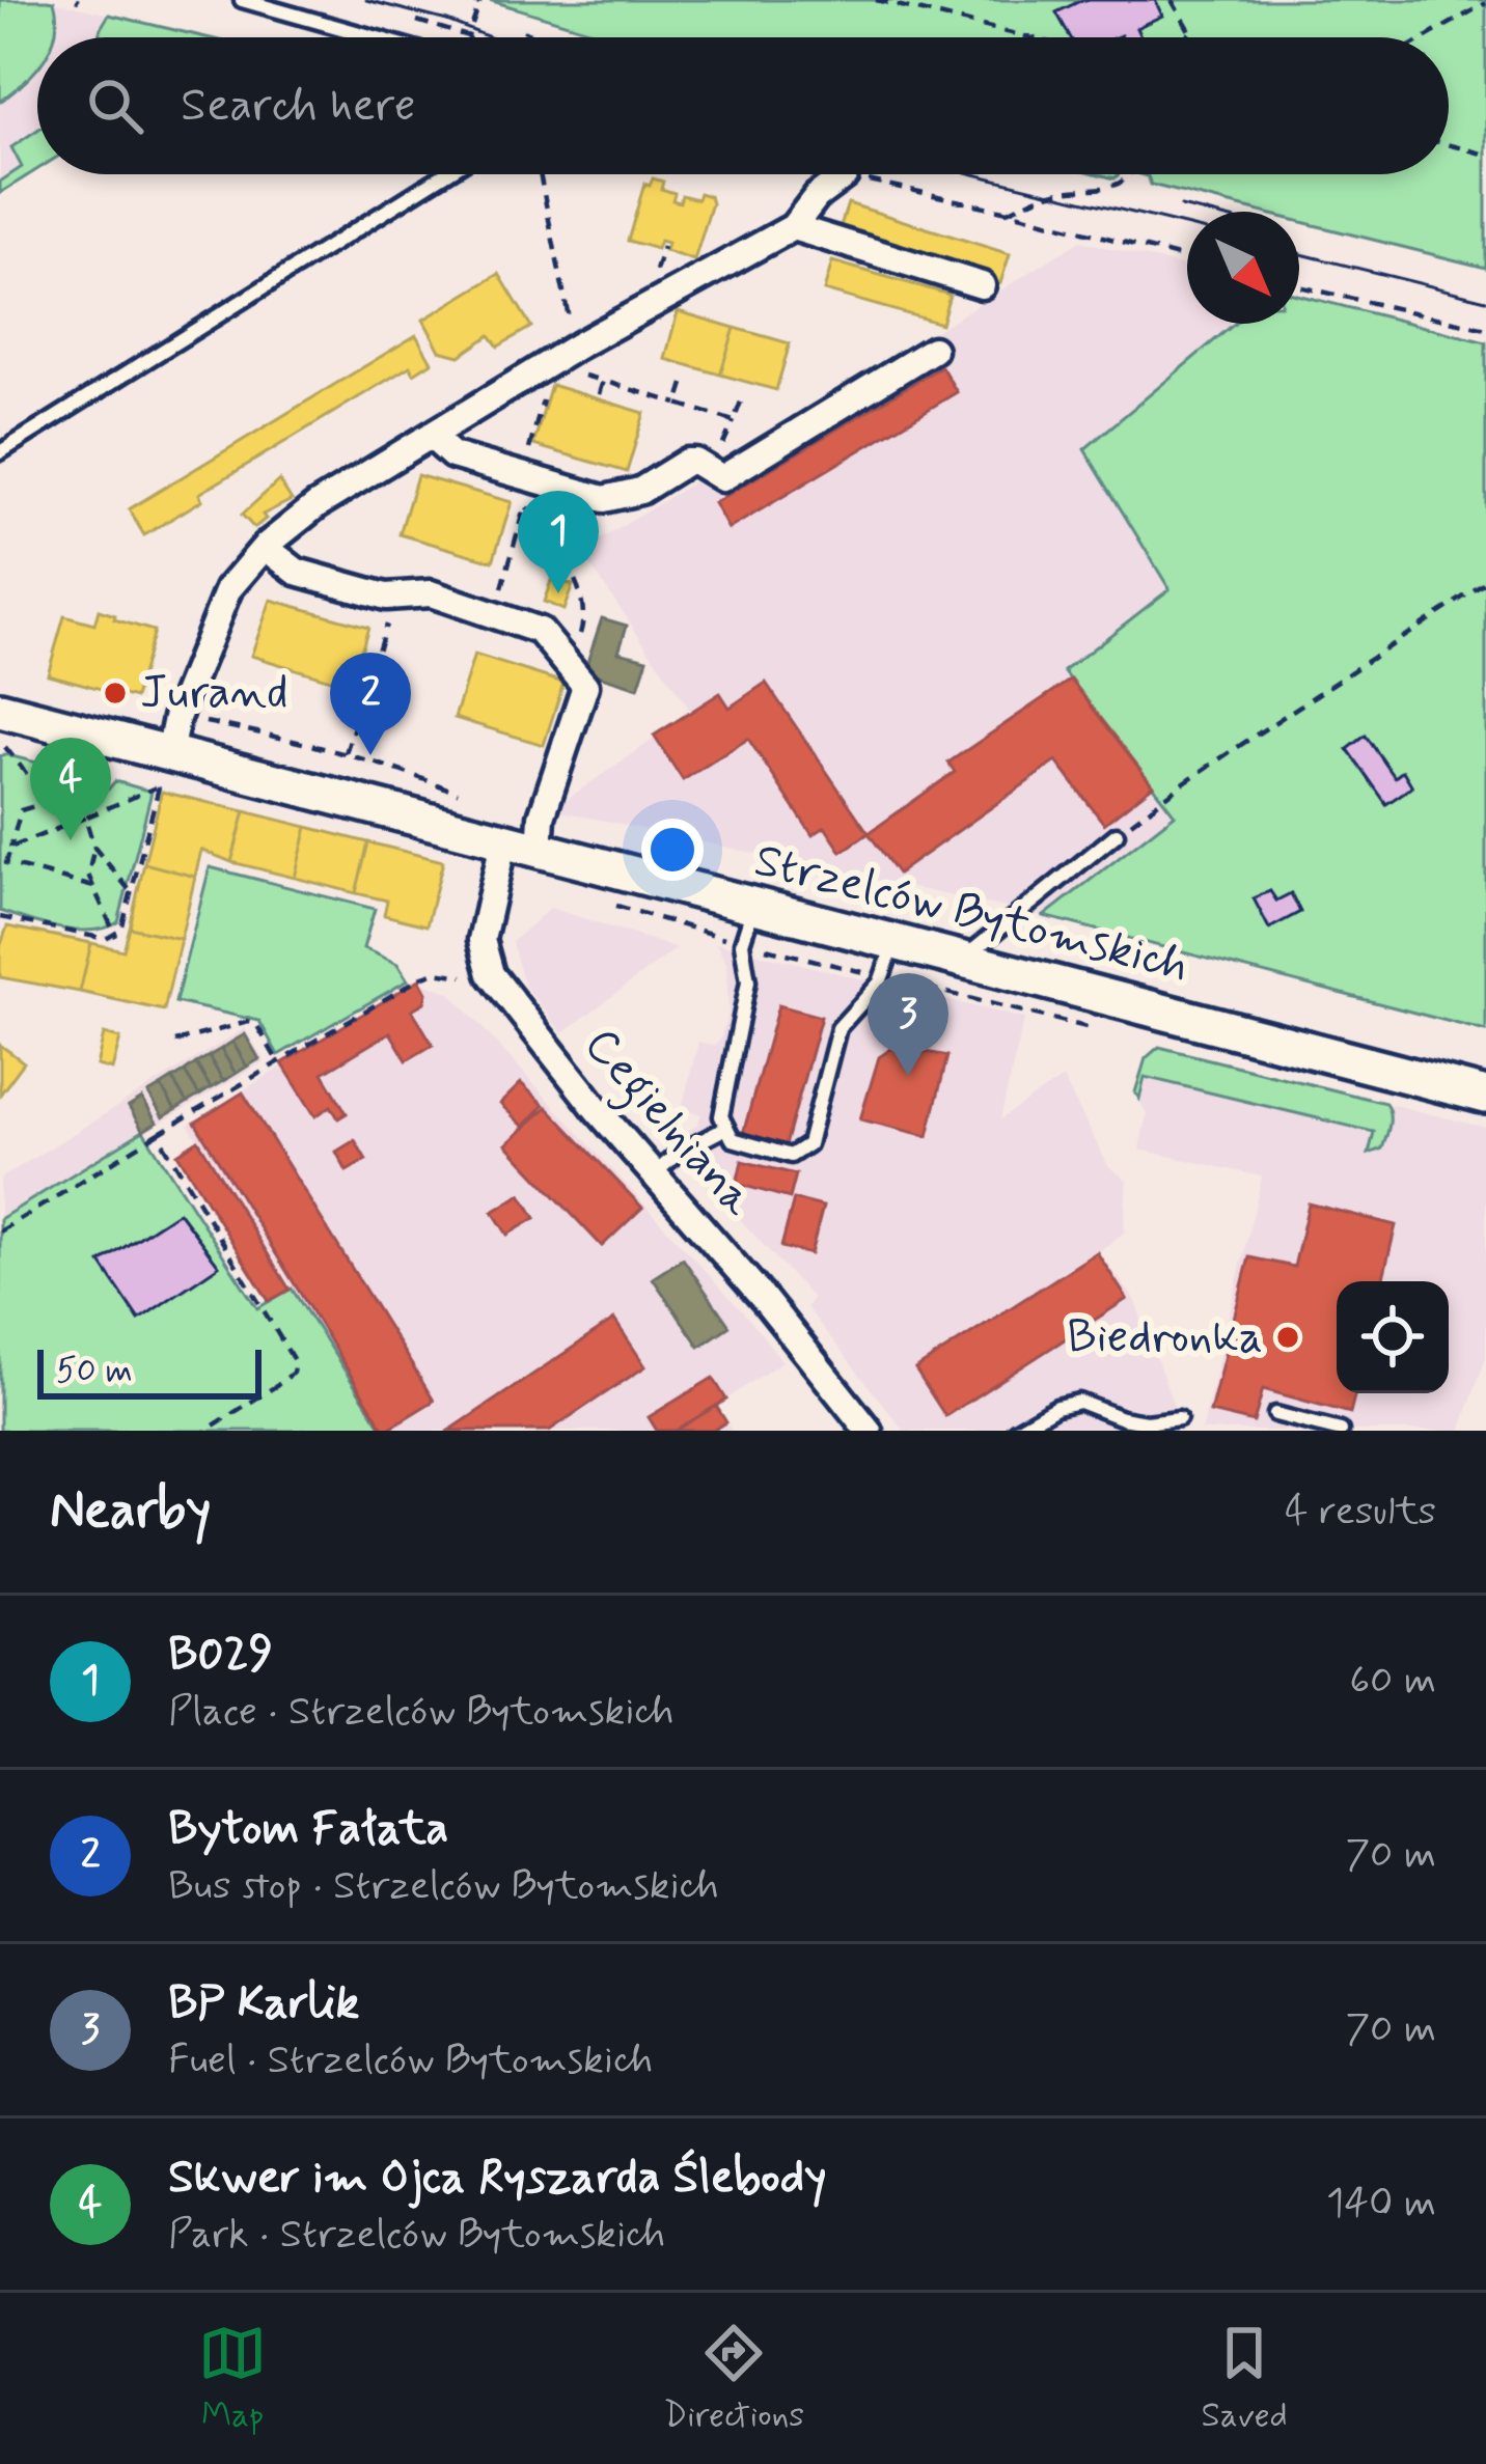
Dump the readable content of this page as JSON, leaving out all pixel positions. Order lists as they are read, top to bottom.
{
  "streets": {
    "main road": ["Strzelców Bytomskich"],
    "street": ["Cegielniana"]
  },
  "crossings": [
    ["Strzelców Bytomskich", "Cegielniana"]
  ],
  "places": ["Jurand", "Biedronka"],
  "scale_bar": "50 m",
  "north": "bottom right",
  "page": {
    "search": "Search here",
    "pins": [
      "1",
      "2",
      "4",
      "3"
    ],
    "scale": "50 m",
    "heading": ["Nearby", "4 results"],
    "list": [
      {
        "mark": "1",
        "name": "B029",
        "note": "Place · Strzelców Bytomskich",
        "value": "60 m"
      },
      {
        "mark": "2",
        "name": "Bytom Fałata",
        "note": "Bus stop · Strzelców Bytomskich",
        "value": "70 m"
      },
      {
        "mark": "3",
        "name": "BP Karlik",
        "note": "Fuel · Strzelców Bytomskich",
        "value": "70 m"
      },
      {
        "mark": "4",
        "name": "Skwer im Ojca Ryszarda Ślebody",
        "note": "Park · Strzelców Bytomskich",
        "value": "140 m"
      }
    ],
    "nav": ["Map", "Directions", "Saved"]
  }
}
